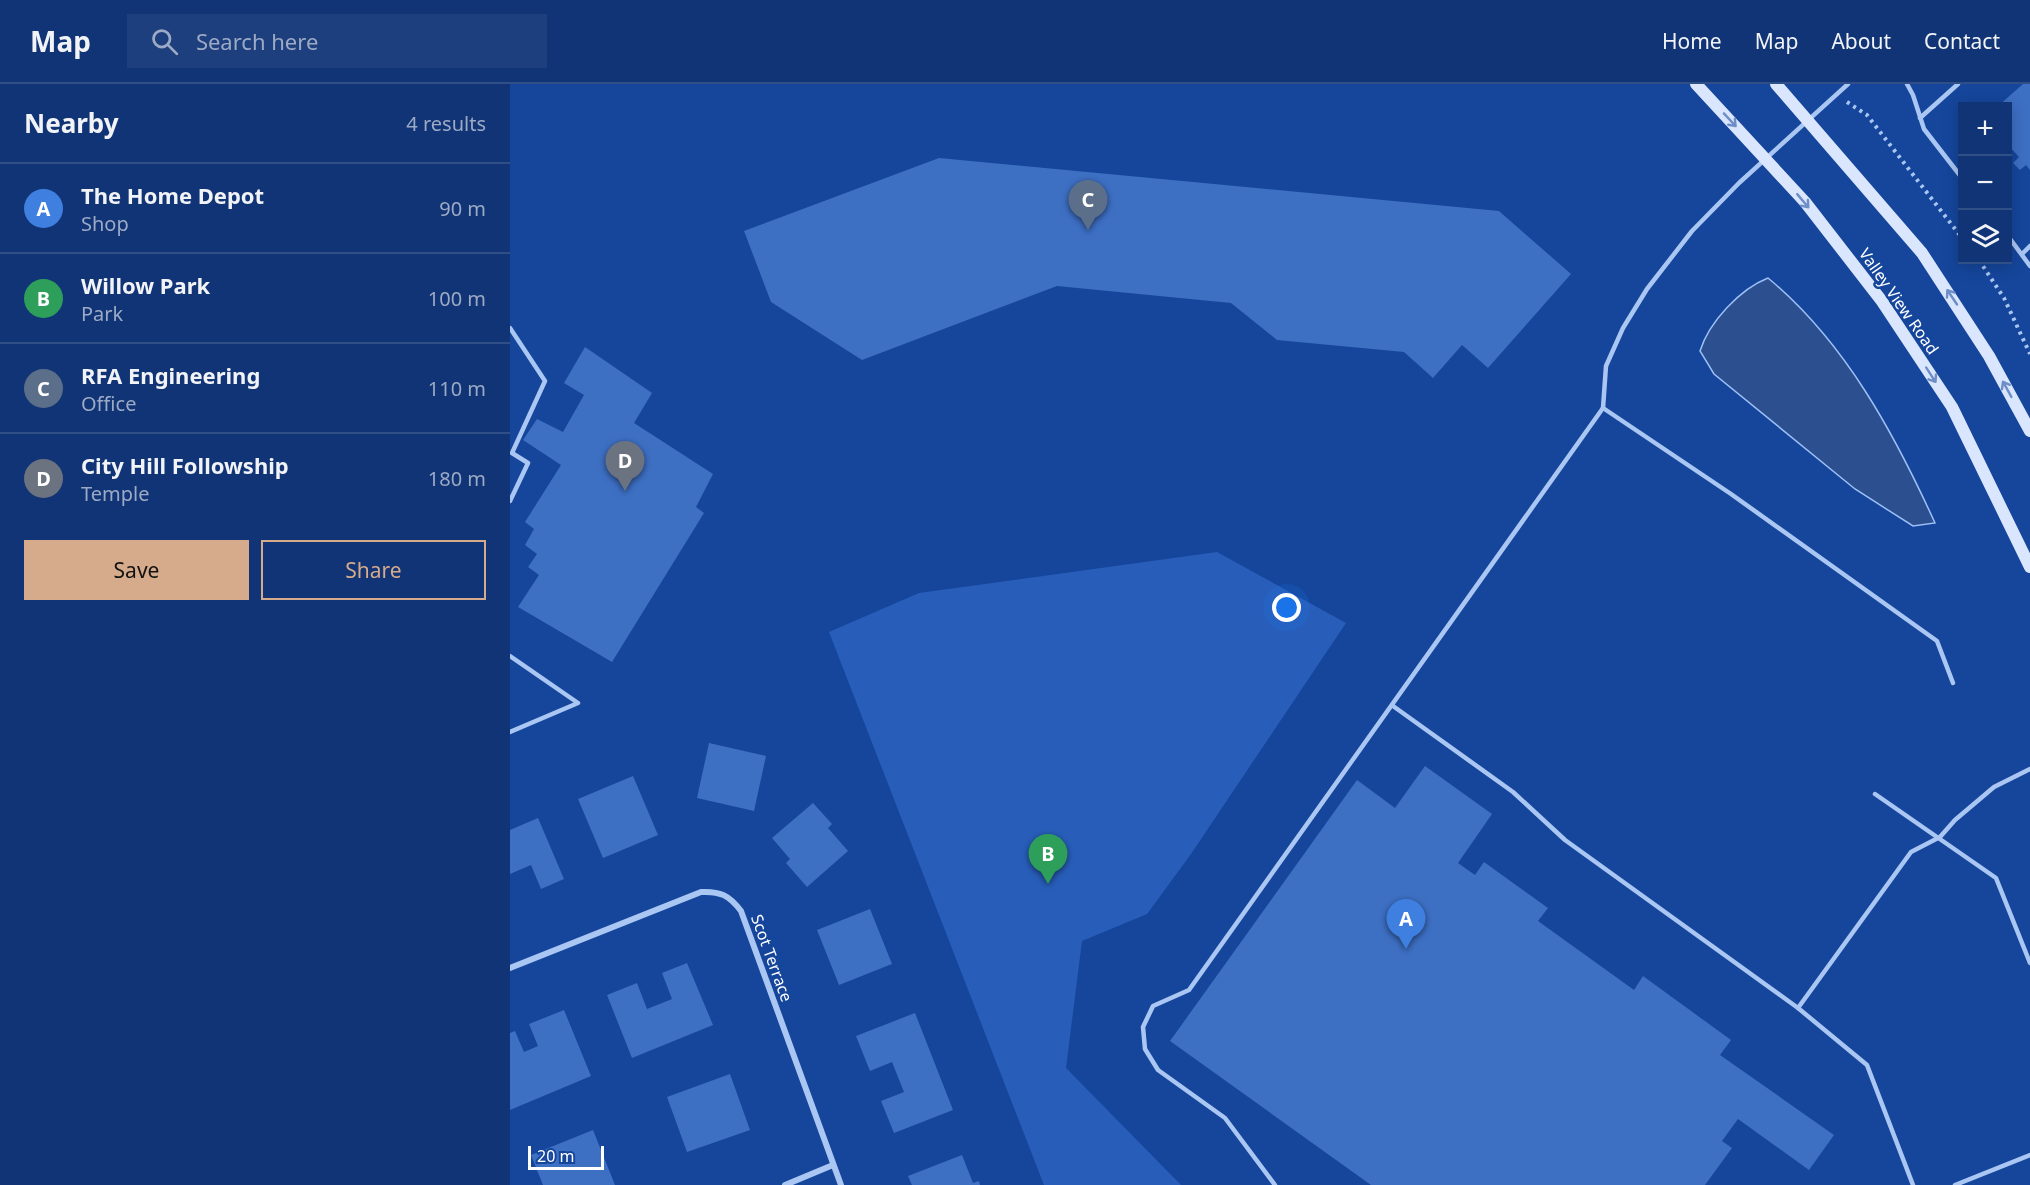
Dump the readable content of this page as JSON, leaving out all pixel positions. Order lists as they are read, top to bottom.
{
  "streets": {
    "main road": ["Valley View Road"],
    "street": ["Scot Terrace"]
  },
  "scale_bar": "20 m",
  "page": {
    "header": "Map",
    "search": "Search here",
    "nav": [
      "Home",
      "Map",
      "About",
      "Contact"
    ],
    "heading": ["Nearby", "4 results"],
    "map_buttons": ["+", "−"],
    "list": [
      {
        "mark": "A",
        "name": "The Home Depot",
        "note": "Shop",
        "value": "90 m"
      },
      {
        "mark": "B",
        "name": "Willow Park",
        "note": "Park",
        "value": "100 m"
      },
      {
        "mark": "C",
        "name": "RFA Engineering",
        "note": "Office",
        "value": "110 m"
      },
      {
        "mark": "D",
        "name": "City Hill Followship",
        "note": "Temple",
        "value": "180 m"
      }
    ],
    "pins": [
      "C",
      "D",
      "B",
      "A"
    ],
    "buttons": ["Save", "Share"],
    "scale": "20 m"
  }
}
